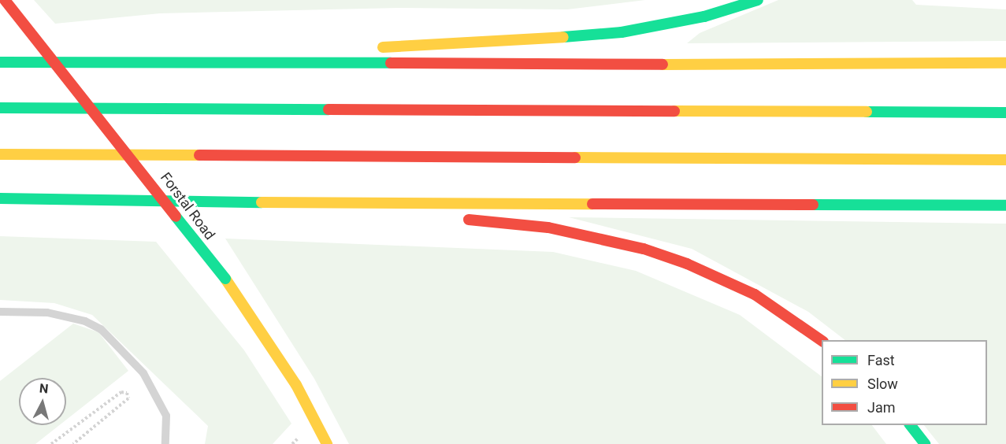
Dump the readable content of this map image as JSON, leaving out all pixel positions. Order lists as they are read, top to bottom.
{
  "streets": {
    "main road": ["Forstal Road"]
  },
  "legend": ["Fast", "Slow", "Jam"],
  "north": "top"
}
